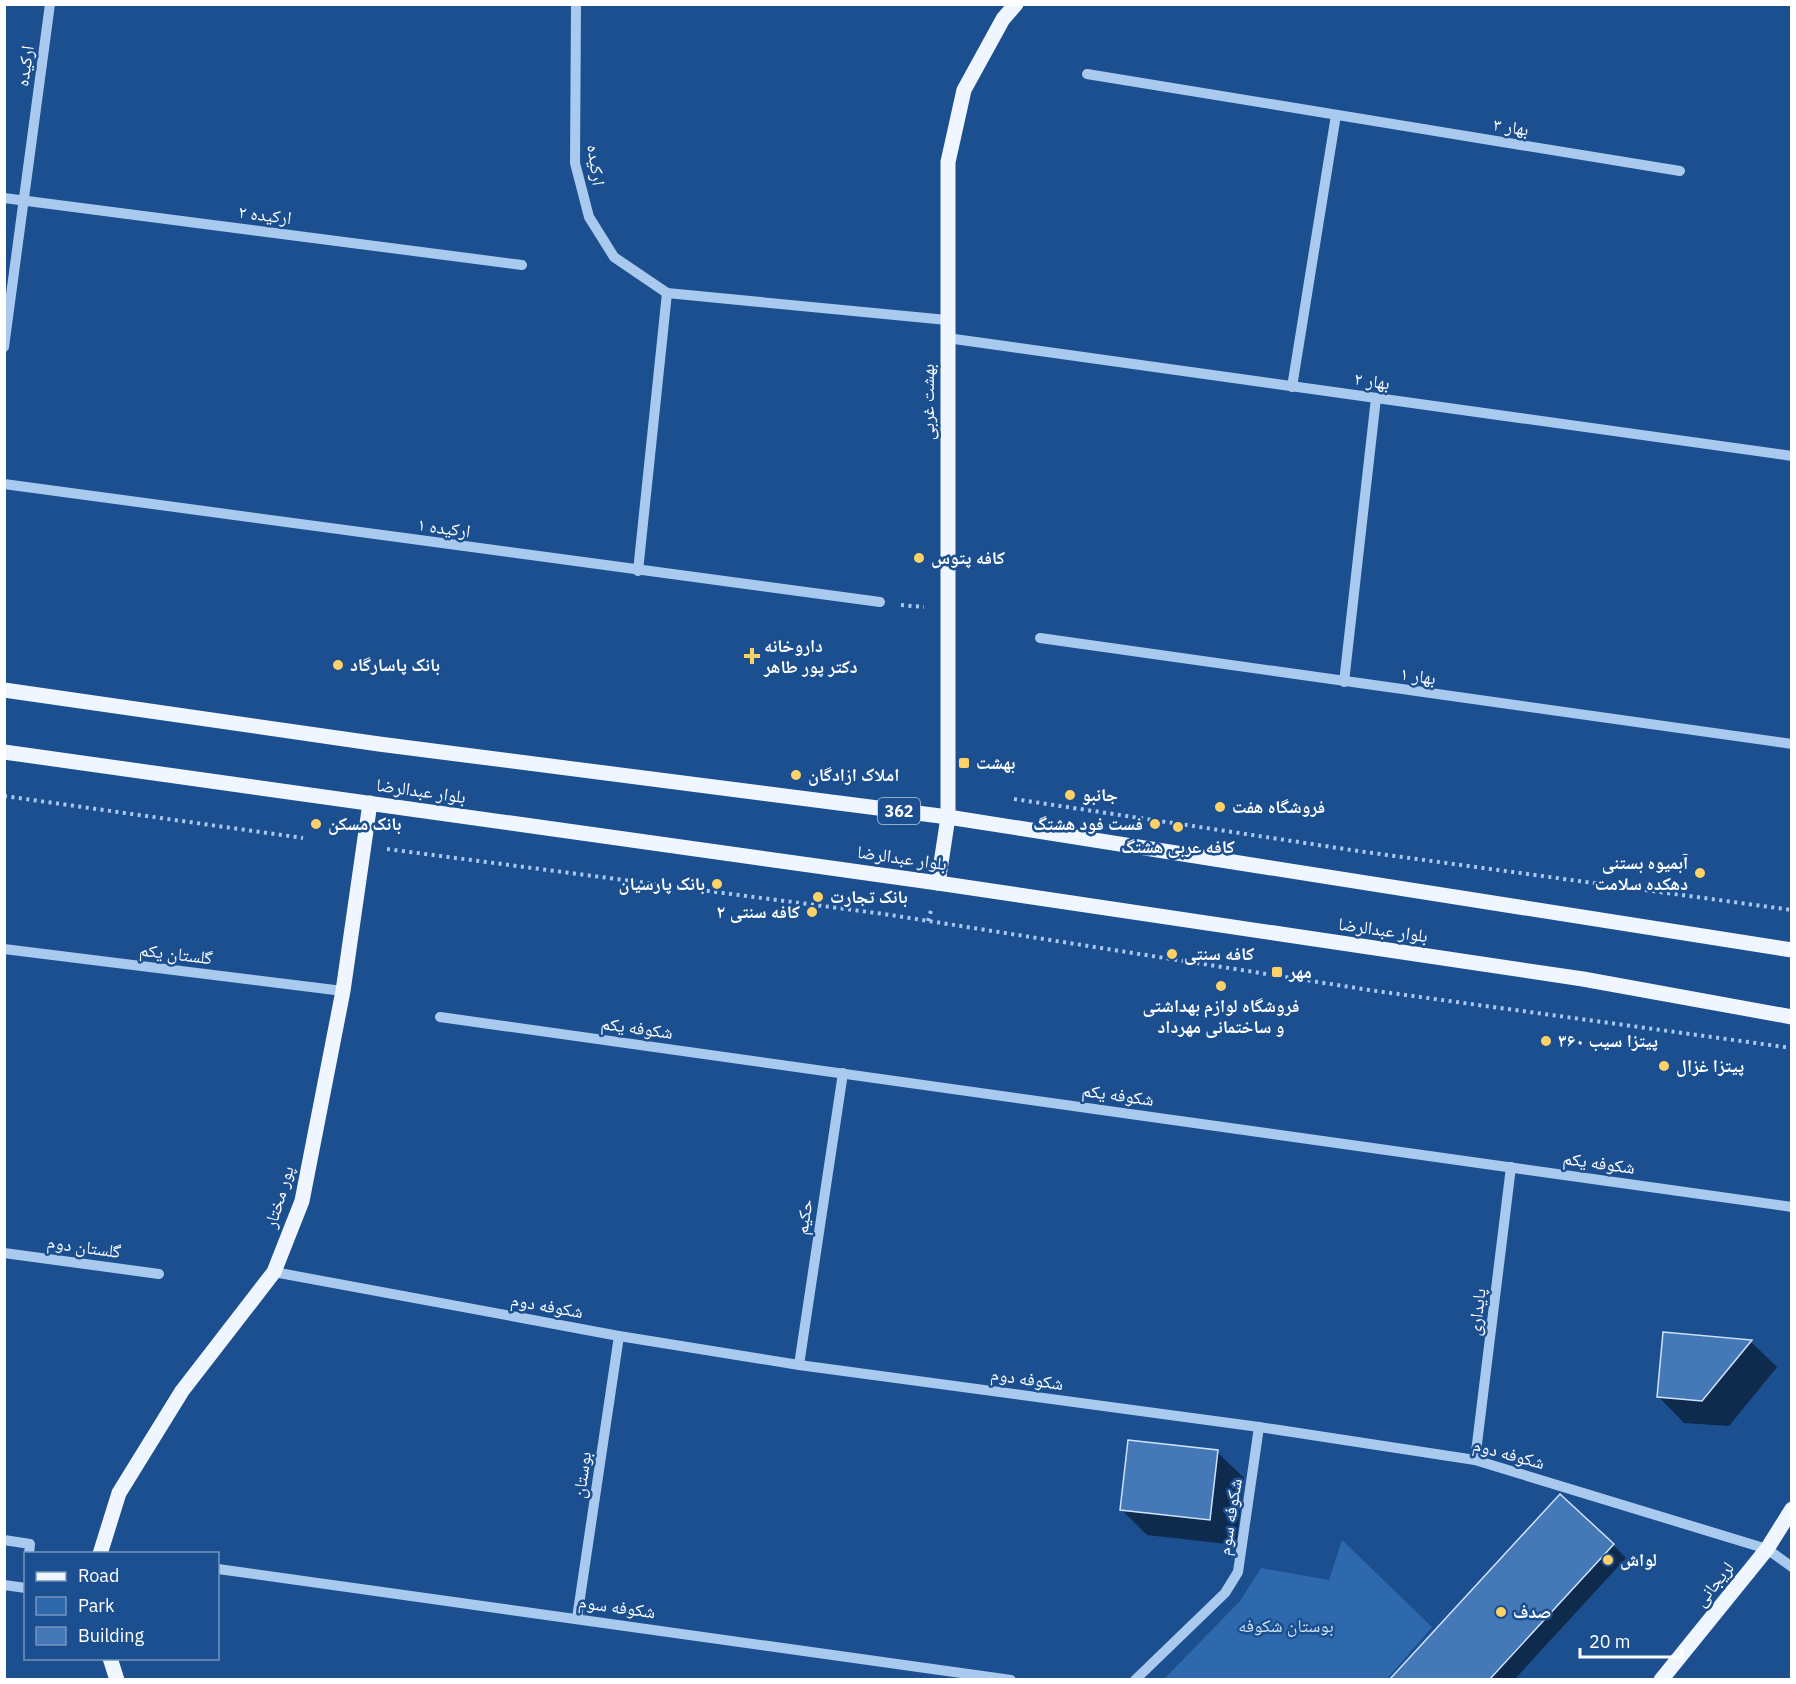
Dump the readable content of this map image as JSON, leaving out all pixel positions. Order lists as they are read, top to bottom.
{
  "streets": {
    "main road": [
      "بهشت غربی",
      "بلوار عبدالرضا",
      "362",
      "پور مختار",
      "لریجانی"
    ],
    "street": [
      "ارکیده",
      "بهار ۳",
      "ارکیده ۲",
      "بهار ۲",
      "ارکیده ۱",
      "بهار ۱",
      "گلستان یکم",
      "شکوفه یکم",
      "حکیم",
      "گلستان دوم",
      "شکوفه دوم",
      "پایداری",
      "بوستان",
      "شکوفه سوم"
    ]
  },
  "crossings": [
    ["ارکیده", "ارکیده ۲"],
    ["بهار ۲", "بهشت غربی"],
    ["بهشت غربی", "بلوار عبدالرضا"],
    ["بهشت غربی", "362"],
    ["بلوار عبدالرضا", "پور مختار"],
    ["گلستان یکم", "پور مختار"],
    ["شکوفه یکم", "حکیم"],
    ["شکوفه یکم", "پایداری"],
    ["پور مختار", "شکوفه دوم"],
    ["حکیم", "شکوفه دوم"],
    ["شکوفه دوم", "پایداری"],
    ["شکوفه دوم", "بوستان"],
    ["شکوفه دوم", "شکوفه سوم"],
    ["شکوفه دوم", "لریجانی"],
    ["بوستان", "شکوفه سوم"]
  ],
  "parks": ["بوستان شکوفه"],
  "places": {
    "other": [
      "کافه پتوس",
      "بانک پاسارگاد",
      "املاک ازادگان",
      "جانبو",
      "فروشگاه هفت",
      "بانک مسکن",
      "فست فود هشتگ",
      "کافه عربی هشتگ",
      "آبمیوه بستنی دهکده سلامت",
      "بانک پارسیان",
      "بانک تجارت",
      "کافه سنتی ۲",
      "کافه سنتی",
      "فروشگاه لوازم بهداشتی و ساختمانی مهرداد",
      "پیتزا سیب ٣۶٠",
      "پیتزا غزال",
      "لواش",
      "صدف"
    ],
    "health": ["داروخانه دکتر پور طاهر"],
    "transit": ["بهشت", "مهر"]
  },
  "legend": ["Road", "Park", "Building"],
  "scale_bar": "20 m"
}
